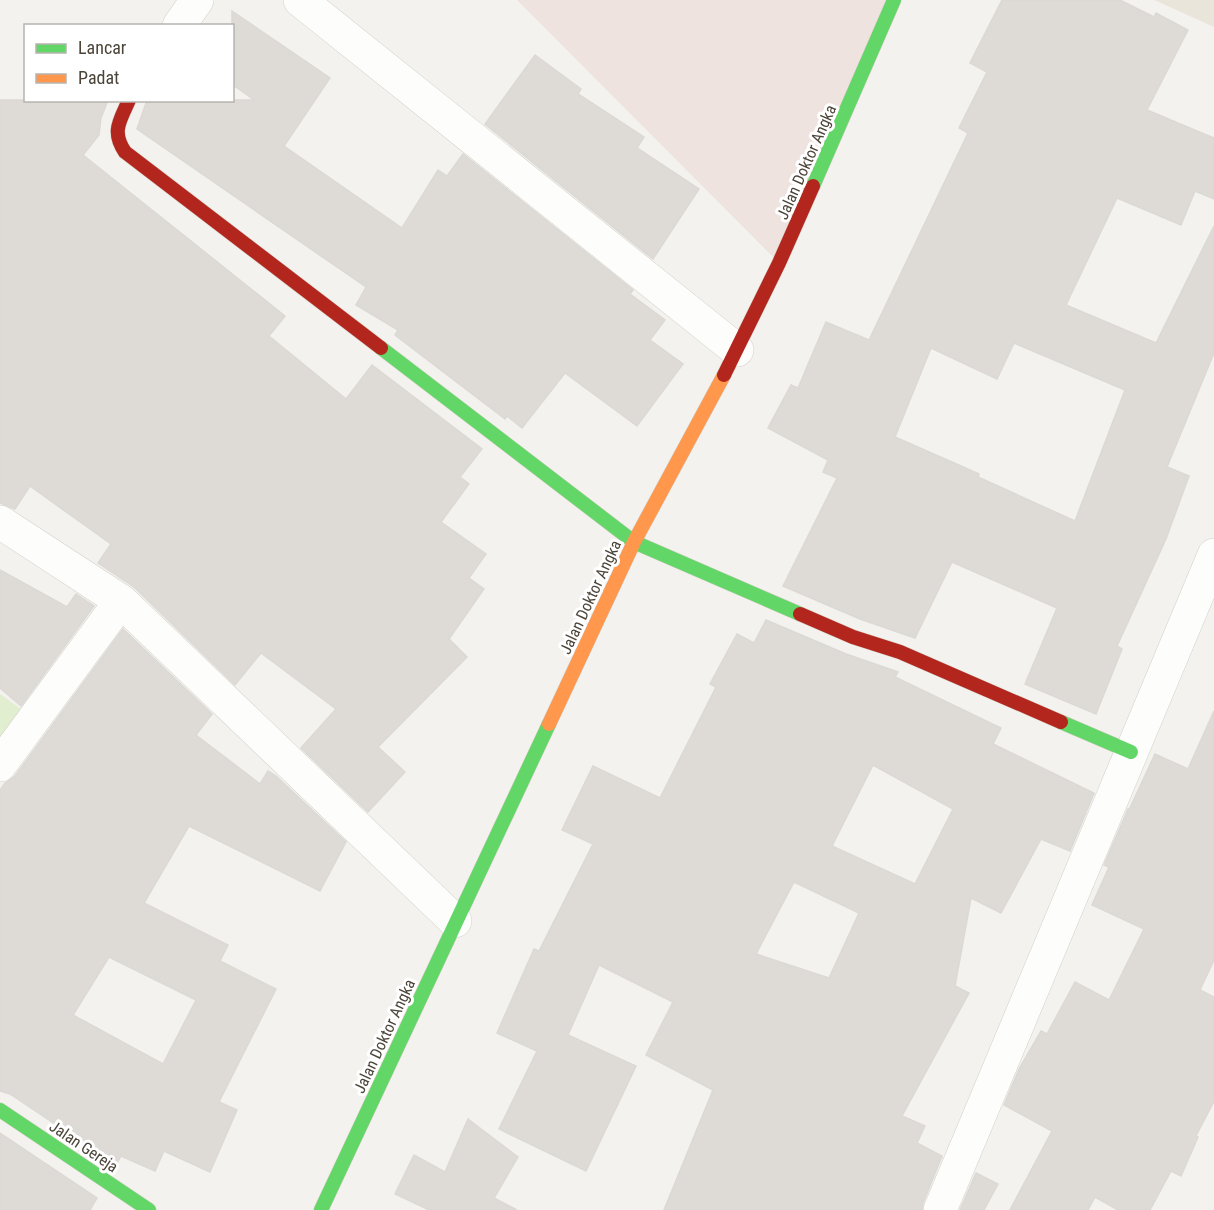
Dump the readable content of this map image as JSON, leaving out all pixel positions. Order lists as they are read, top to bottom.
{
  "streets": {
    "street": ["Jalan Doktor Angka", "Jalan Gereja"]
  },
  "legend": ["Lancar", "Padat"]
}
